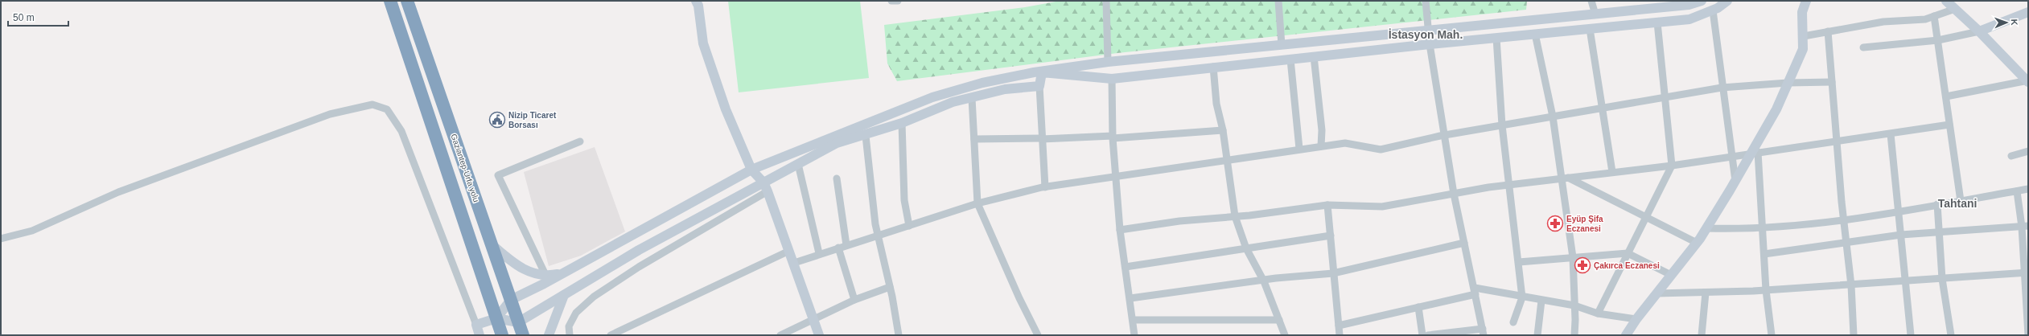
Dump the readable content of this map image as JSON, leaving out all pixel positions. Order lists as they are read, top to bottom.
{
  "streets": {
    "highway": ["Gaziantep-Urfa yolu"]
  },
  "districts": ["İstasyon Mah.", "Tahtani"],
  "places": {
    "public building": ["Nizip Ticaret Borsası"],
    "pharmacy": ["Eyüp Şifa Eczanesi", "Çakırca Eczanesi"]
  },
  "scale_bar": "50 m",
  "north": "right"
}
